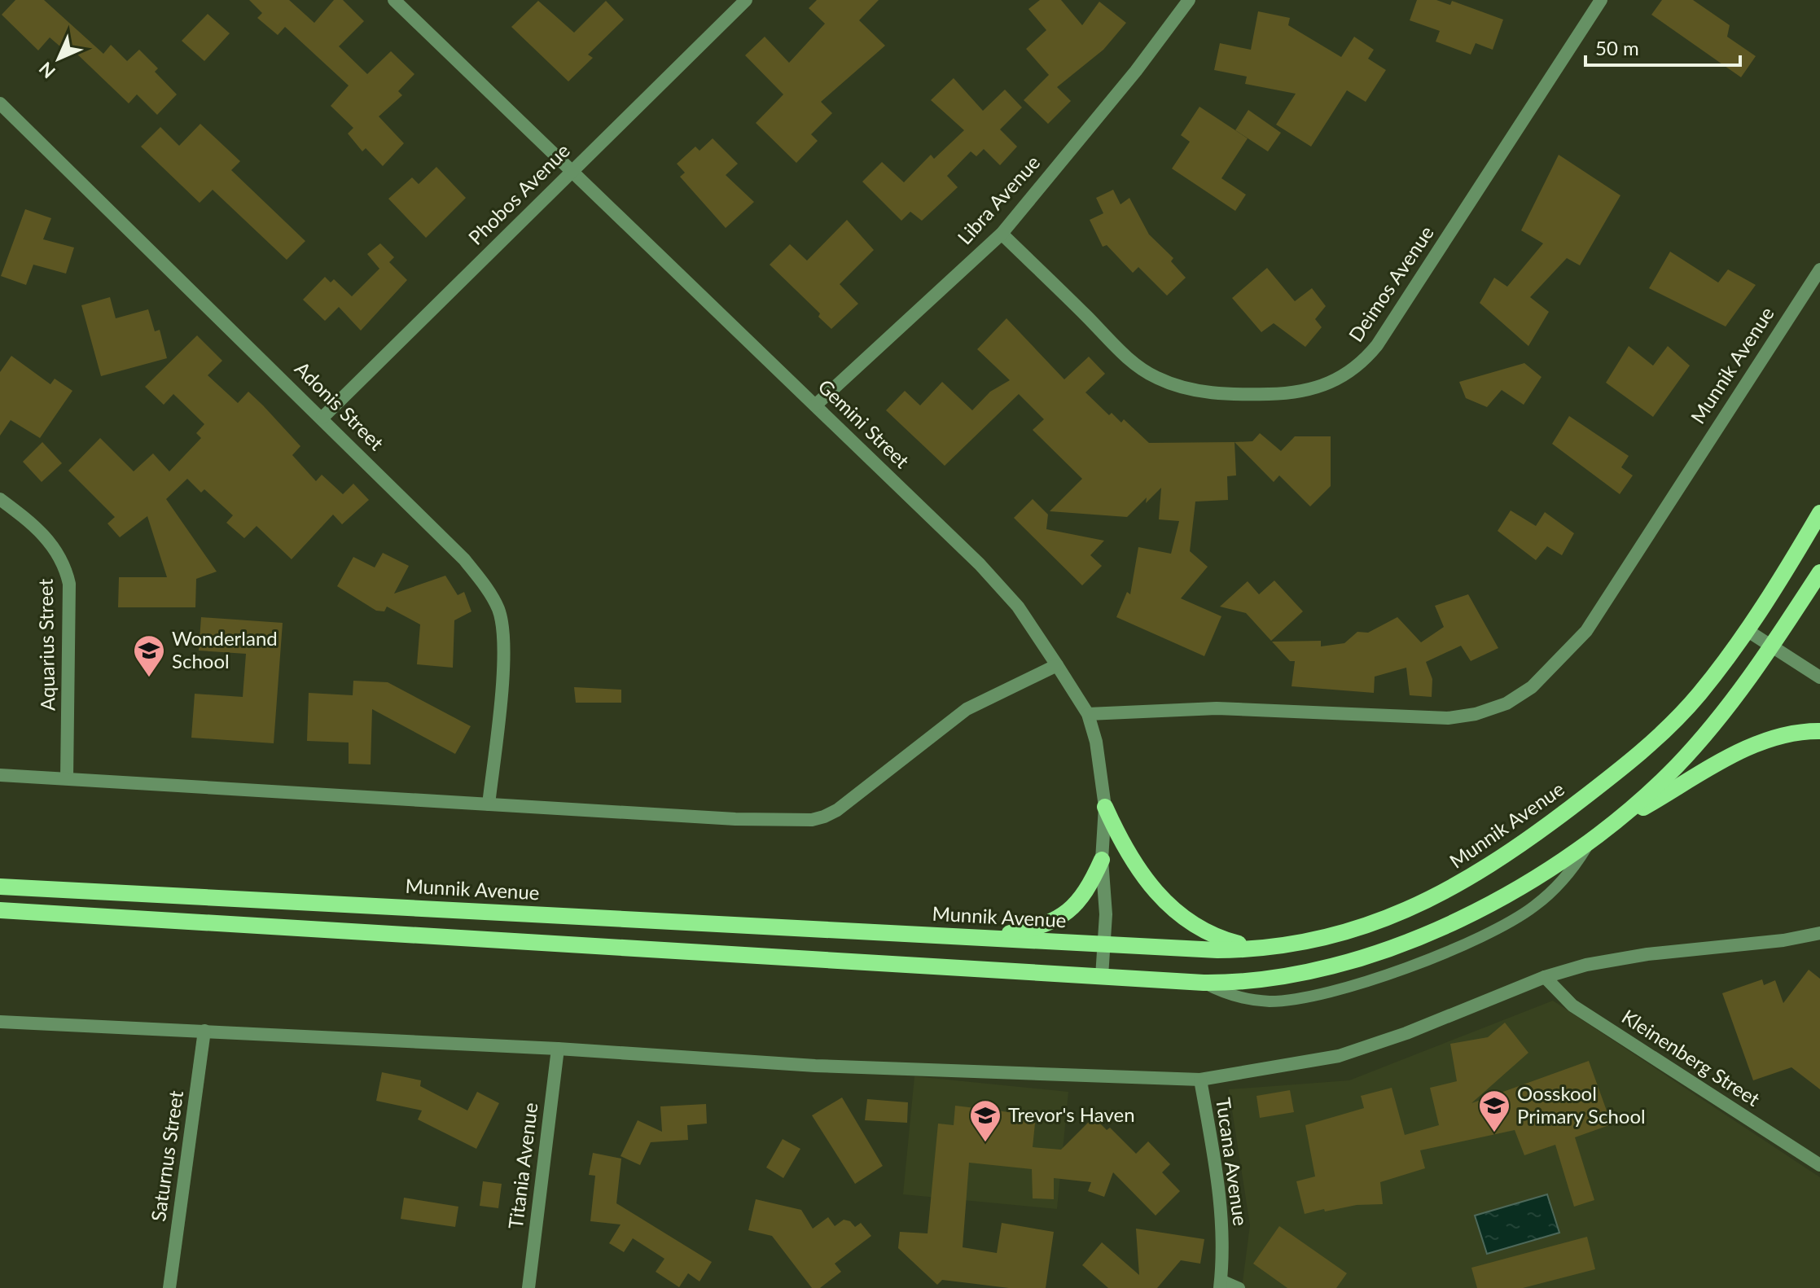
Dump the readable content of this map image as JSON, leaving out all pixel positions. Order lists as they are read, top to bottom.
{
  "streets": {
    "main road": ["Munnik Avenue"],
    "street": [
      "Phobos Avenue",
      "Libra Avenue",
      "Deimos Avenue",
      "Adonis Street",
      "Gemini Street",
      "Aquarius Street",
      "Kleinenberg Street",
      "Saturnus Street",
      "Tucana Avenue",
      "Titania Avenue"
    ]
  },
  "crossings": [
    ["Phobos Avenue", "Adonis Street"],
    ["Phobos Avenue", "Gemini Street"],
    ["Libra Avenue", "Deimos Avenue"],
    ["Libra Avenue", "Gemini Street"],
    ["Munnik Avenue", "Gemini Street"]
  ],
  "places": {
    "school or university": ["Wonderland School", "Oosskool Primary School", "Trevor's Haven"]
  },
  "scale_bar": "50 m",
  "north": "bottom left"
}
